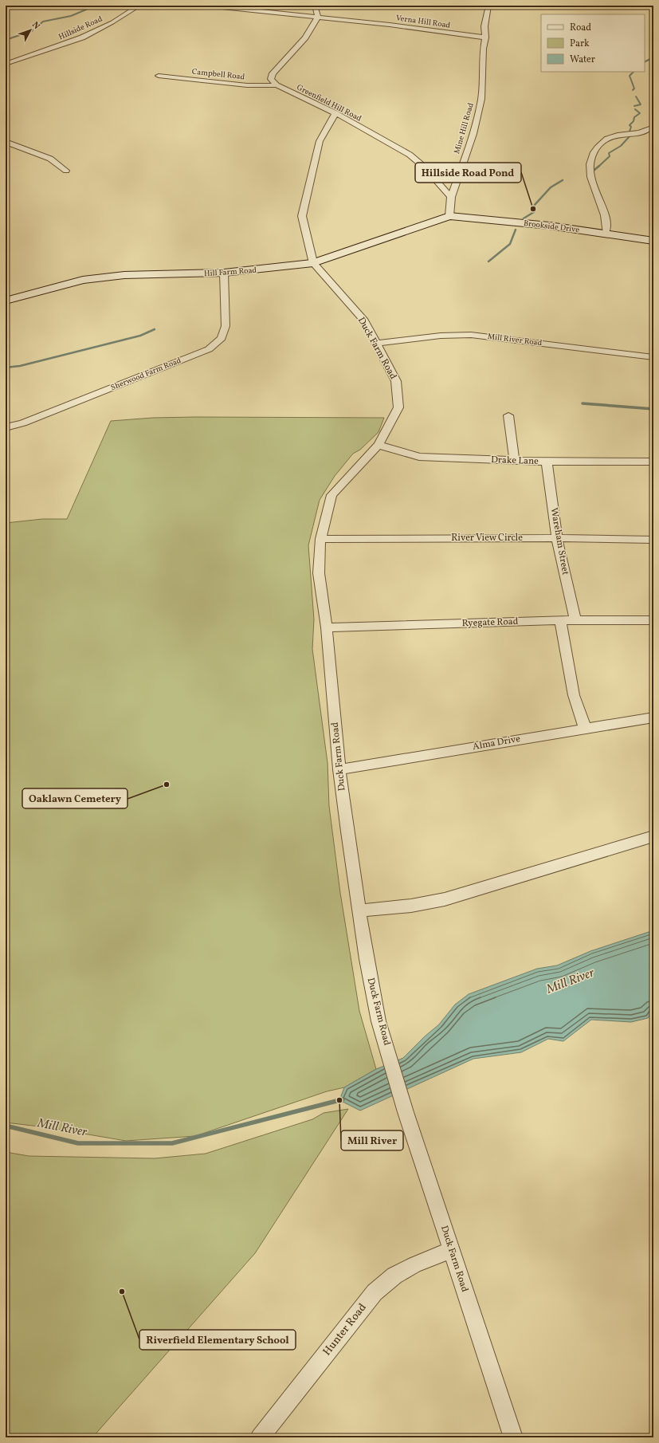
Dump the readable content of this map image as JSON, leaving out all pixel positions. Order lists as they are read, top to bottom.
{
  "streets": {
    "main road": ["Brookside Drive", "Hill Farm Road"],
    "street": [
      "Verna Hill Road",
      "Hillside Road",
      "Campbell Road",
      "Greenfield Hill Road",
      "Mine Hill Road",
      "Mill River Road",
      "Duck Farm Road",
      "Sherwood Farm Road",
      "Drake Lane",
      "River View Circle",
      "Wareham Street",
      "Ryegate Road",
      "Alma Drive",
      "Hunter Road"
    ]
  },
  "crossings": [
    ["Verna Hill Road", "Mine Hill Road"],
    ["Campbell Road", "Greenfield Hill Road"],
    ["Greenfield Hill Road", "Mine Hill Road"],
    ["Greenfield Hill Road", "Duck Farm Road"],
    ["Mine Hill Road", "Brookside Drive"],
    ["Mine Hill Road", "Hill Farm Road"],
    ["Brookside Drive", "Hill Farm Road"],
    ["Hill Farm Road", "Duck Farm Road"],
    ["Hill Farm Road", "Sherwood Farm Road"],
    ["Mill River Road", "Duck Farm Road"],
    ["Duck Farm Road", "Drake Lane"],
    ["Duck Farm Road", "River View Circle"],
    ["Duck Farm Road", "Ryegate Road"],
    ["Duck Farm Road", "Alma Drive"],
    ["Duck Farm Road", "Hunter Road"],
    ["Drake Lane", "Wareham Street"],
    ["River View Circle", "Wareham Street"],
    ["Wareham Street", "Ryegate Road"]
  ],
  "water": ["Mill River"],
  "places": [
    "Hillside Road Pond",
    "Oaklawn Cemetery",
    "Mill River",
    "Riverfield Elementary School"
  ],
  "legend": ["Road", "Park", "Water"],
  "north": "top right"
}
